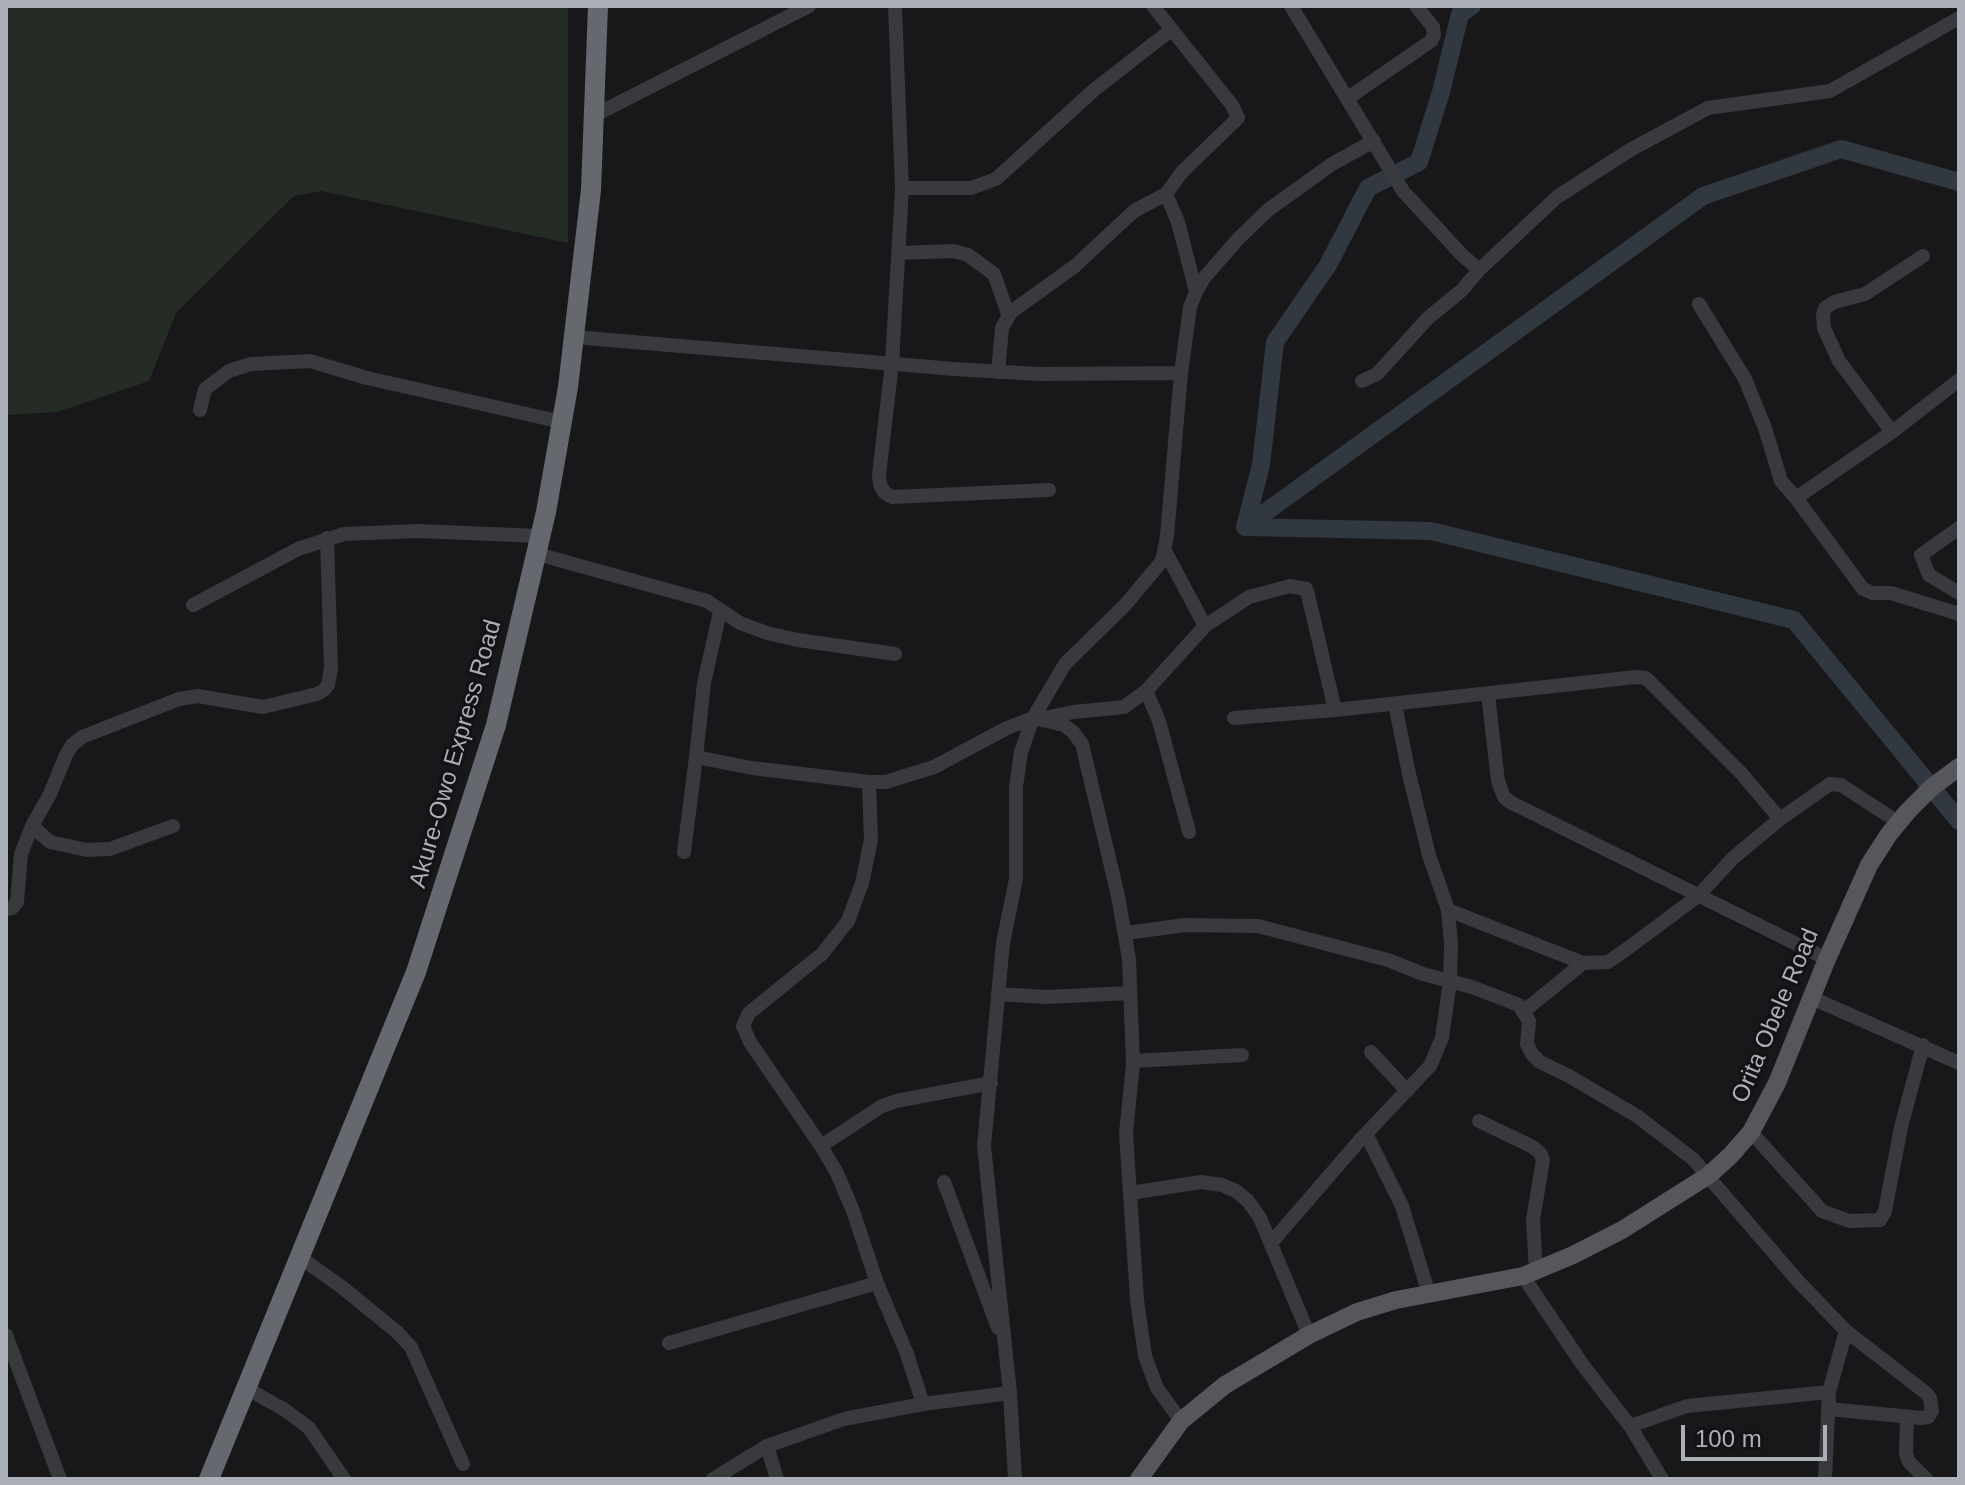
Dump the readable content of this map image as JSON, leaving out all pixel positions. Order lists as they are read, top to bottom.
{
  "streets": {
    "highway": ["Akure-Owo Express Road"],
    "main road": ["Orita Obele Road"]
  },
  "scale_bar": "100 m"
}
